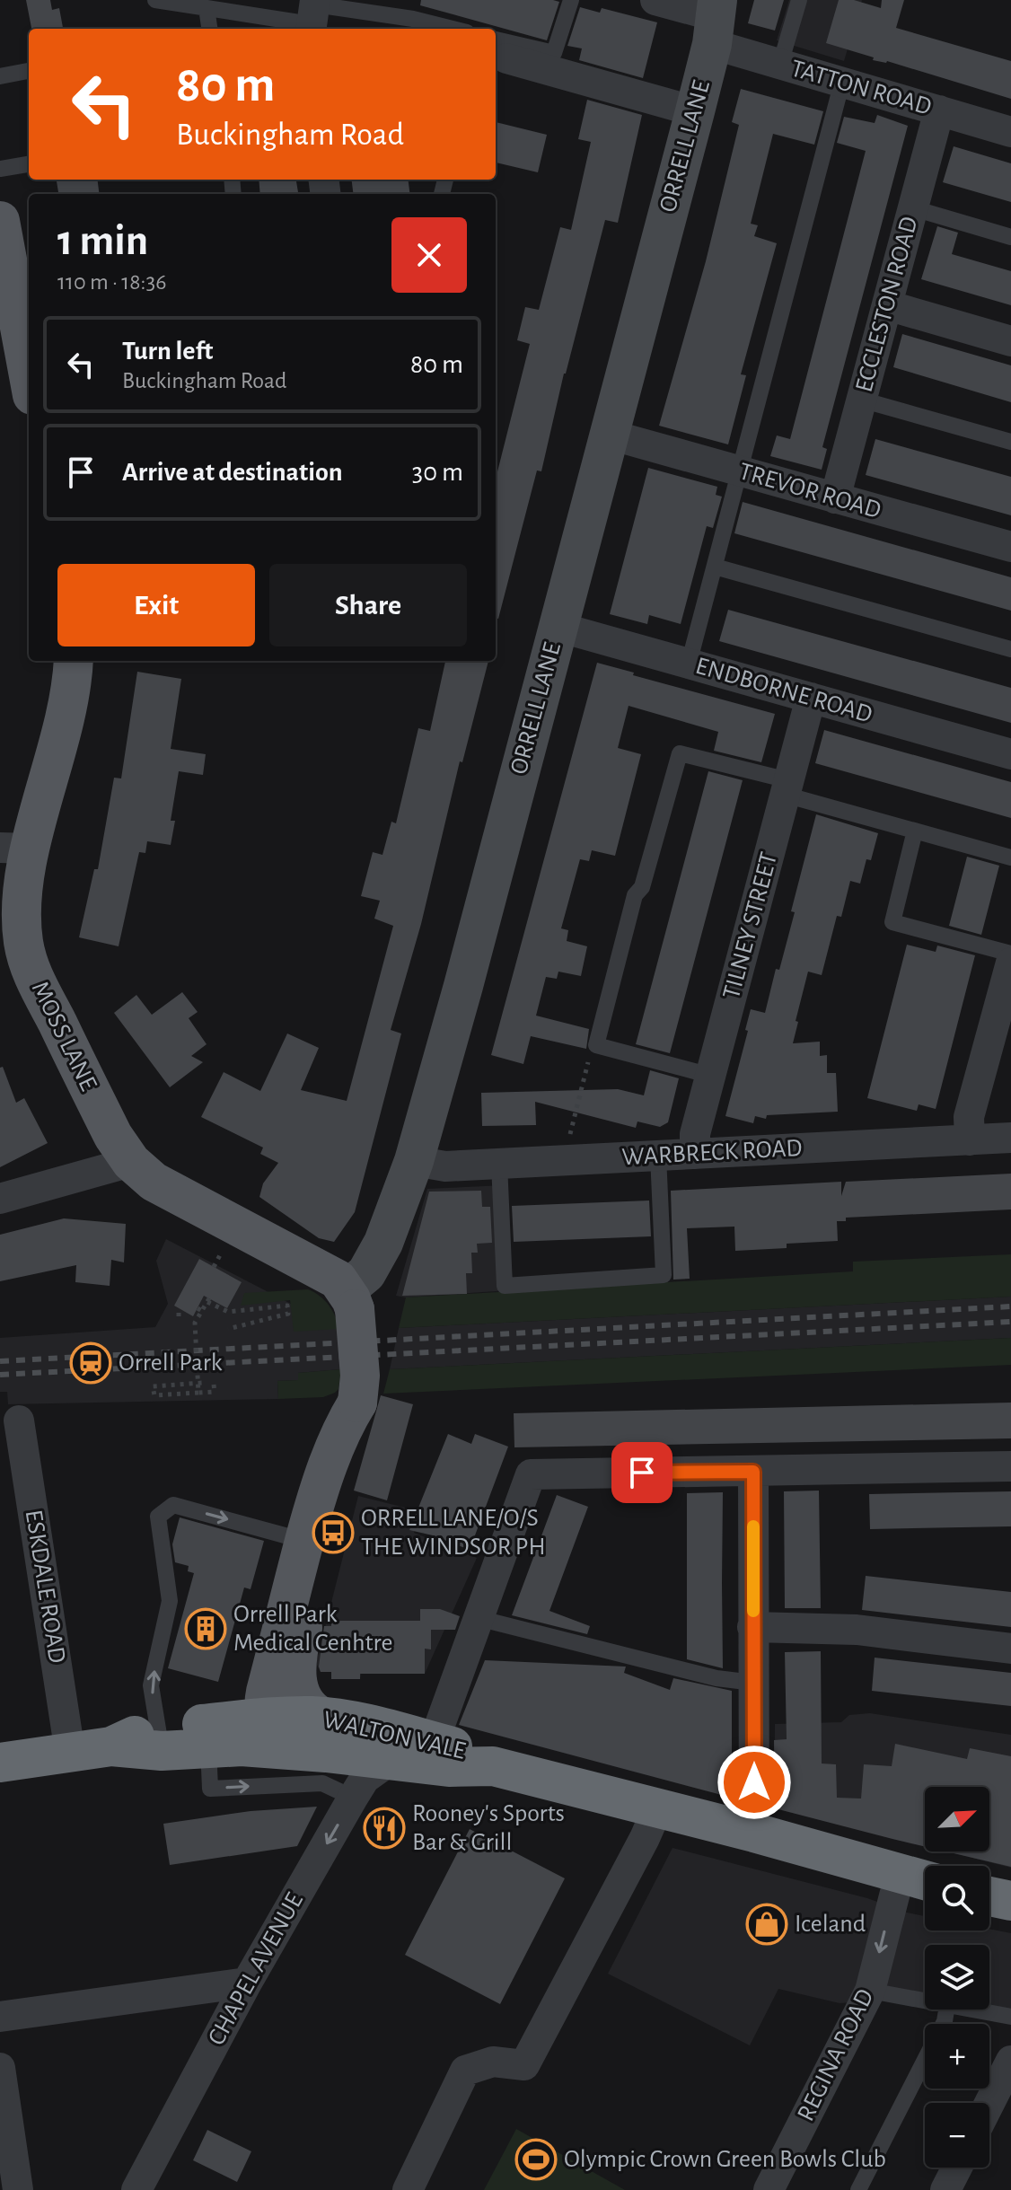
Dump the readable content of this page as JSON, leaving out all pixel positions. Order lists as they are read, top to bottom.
{
  "streets": {
    "highway": ["WALTON VALE"],
    "main road": ["MOSS LANE"],
    "street": [
      "TATTON ROAD",
      "ORRELL LANE",
      "ECCLESTON ROAD",
      "TREVOR ROAD",
      "ENDBORNE ROAD",
      "TILNEY STREET",
      "WARBRECK ROAD",
      "ESKDALE ROAD",
      "CHAPEL AVENUE",
      "REGINA ROAD"
    ]
  },
  "crossings": [
    ["TATTON ROAD", "ORRELL LANE"],
    ["TATTON ROAD", "ECCLESTON ROAD"],
    ["ORRELL LANE", "TREVOR ROAD"],
    ["ORRELL LANE", "ENDBORNE ROAD"],
    ["ORRELL LANE", "MOSS LANE"],
    ["ORRELL LANE", "WARBRECK ROAD"],
    ["ECCLESTON ROAD", "TREVOR ROAD"],
    ["ENDBORNE ROAD", "TILNEY STREET"],
    ["TILNEY STREET", "WARBRECK ROAD"],
    ["WALTON VALE", "CHAPEL AVENUE"],
    ["WALTON VALE", "REGINA ROAD"]
  ],
  "places": {
    "station": ["Orrell Park"],
    "bus stop": ["ORRELL LANE/O/S THE WINDSOR PH"],
    "building": ["Orrell Park Medical Cenhtre"],
    "restaurant": ["Rooney's Sports Bar & Grill"],
    "shop": ["Iceland"],
    "sports": ["Olympic Crown Green Bowls Club"]
  },
  "north": "top right",
  "page": {
    "turn": ["80 m", "Buckingham Road"],
    "heading": ["1 min", "110 m · 18:36"],
    "list": [
      {
        "name": "Turn left",
        "note": "Buckingham Road",
        "value": "80 m"
      },
      {
        "name": "Arrive at destination",
        "value": "30 m"
      }
    ],
    "buttons": ["Exit", "Share"],
    "map_buttons": ["+", "−"]
  }
}
